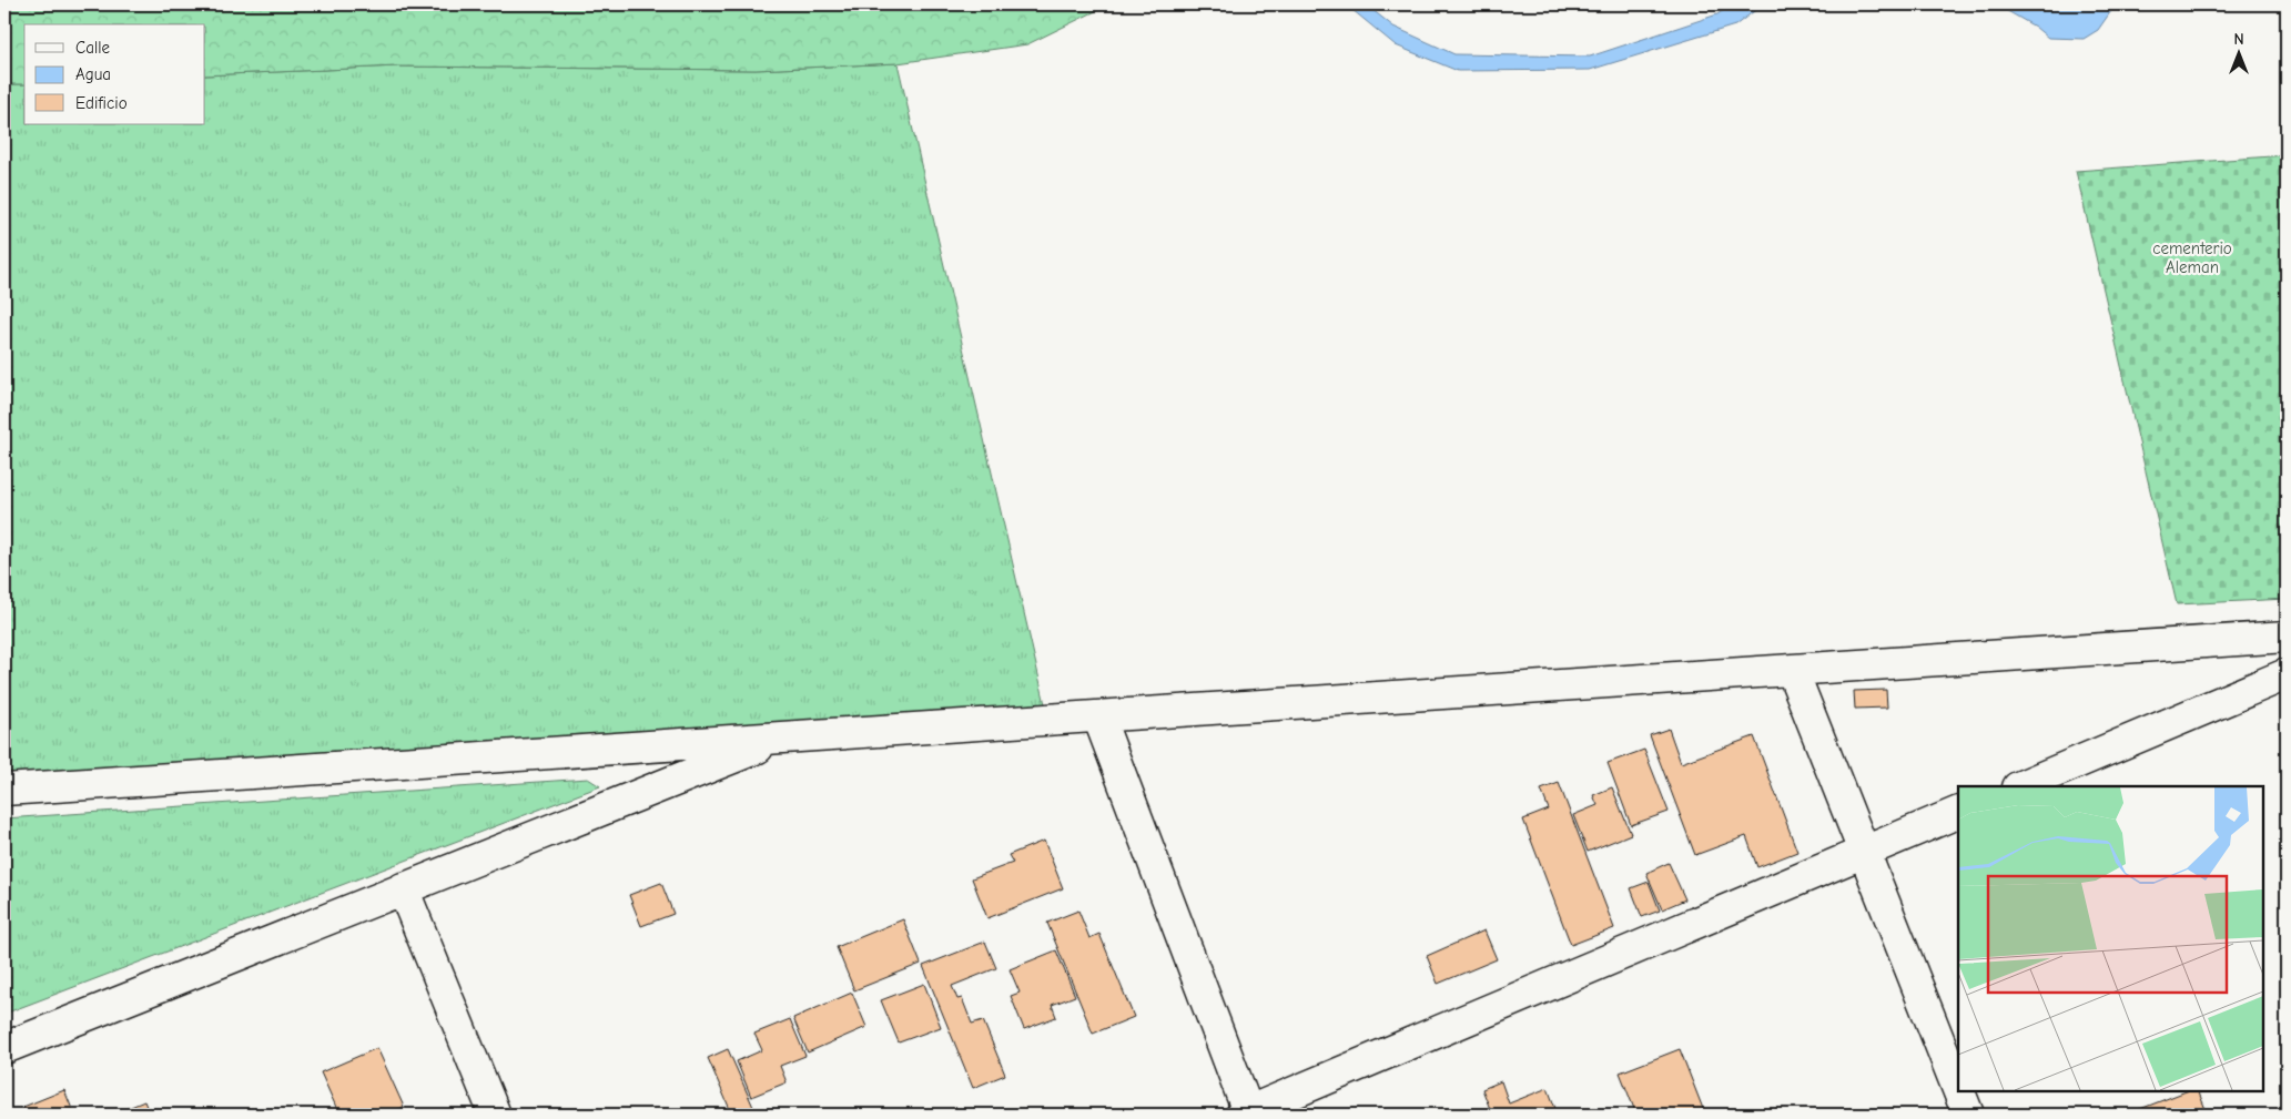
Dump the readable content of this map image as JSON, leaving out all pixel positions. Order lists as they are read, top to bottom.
{
  "parks": ["cementerio Aleman"],
  "legend": ["Calle", "Agua", "Edificio"],
  "north": "top"
}
